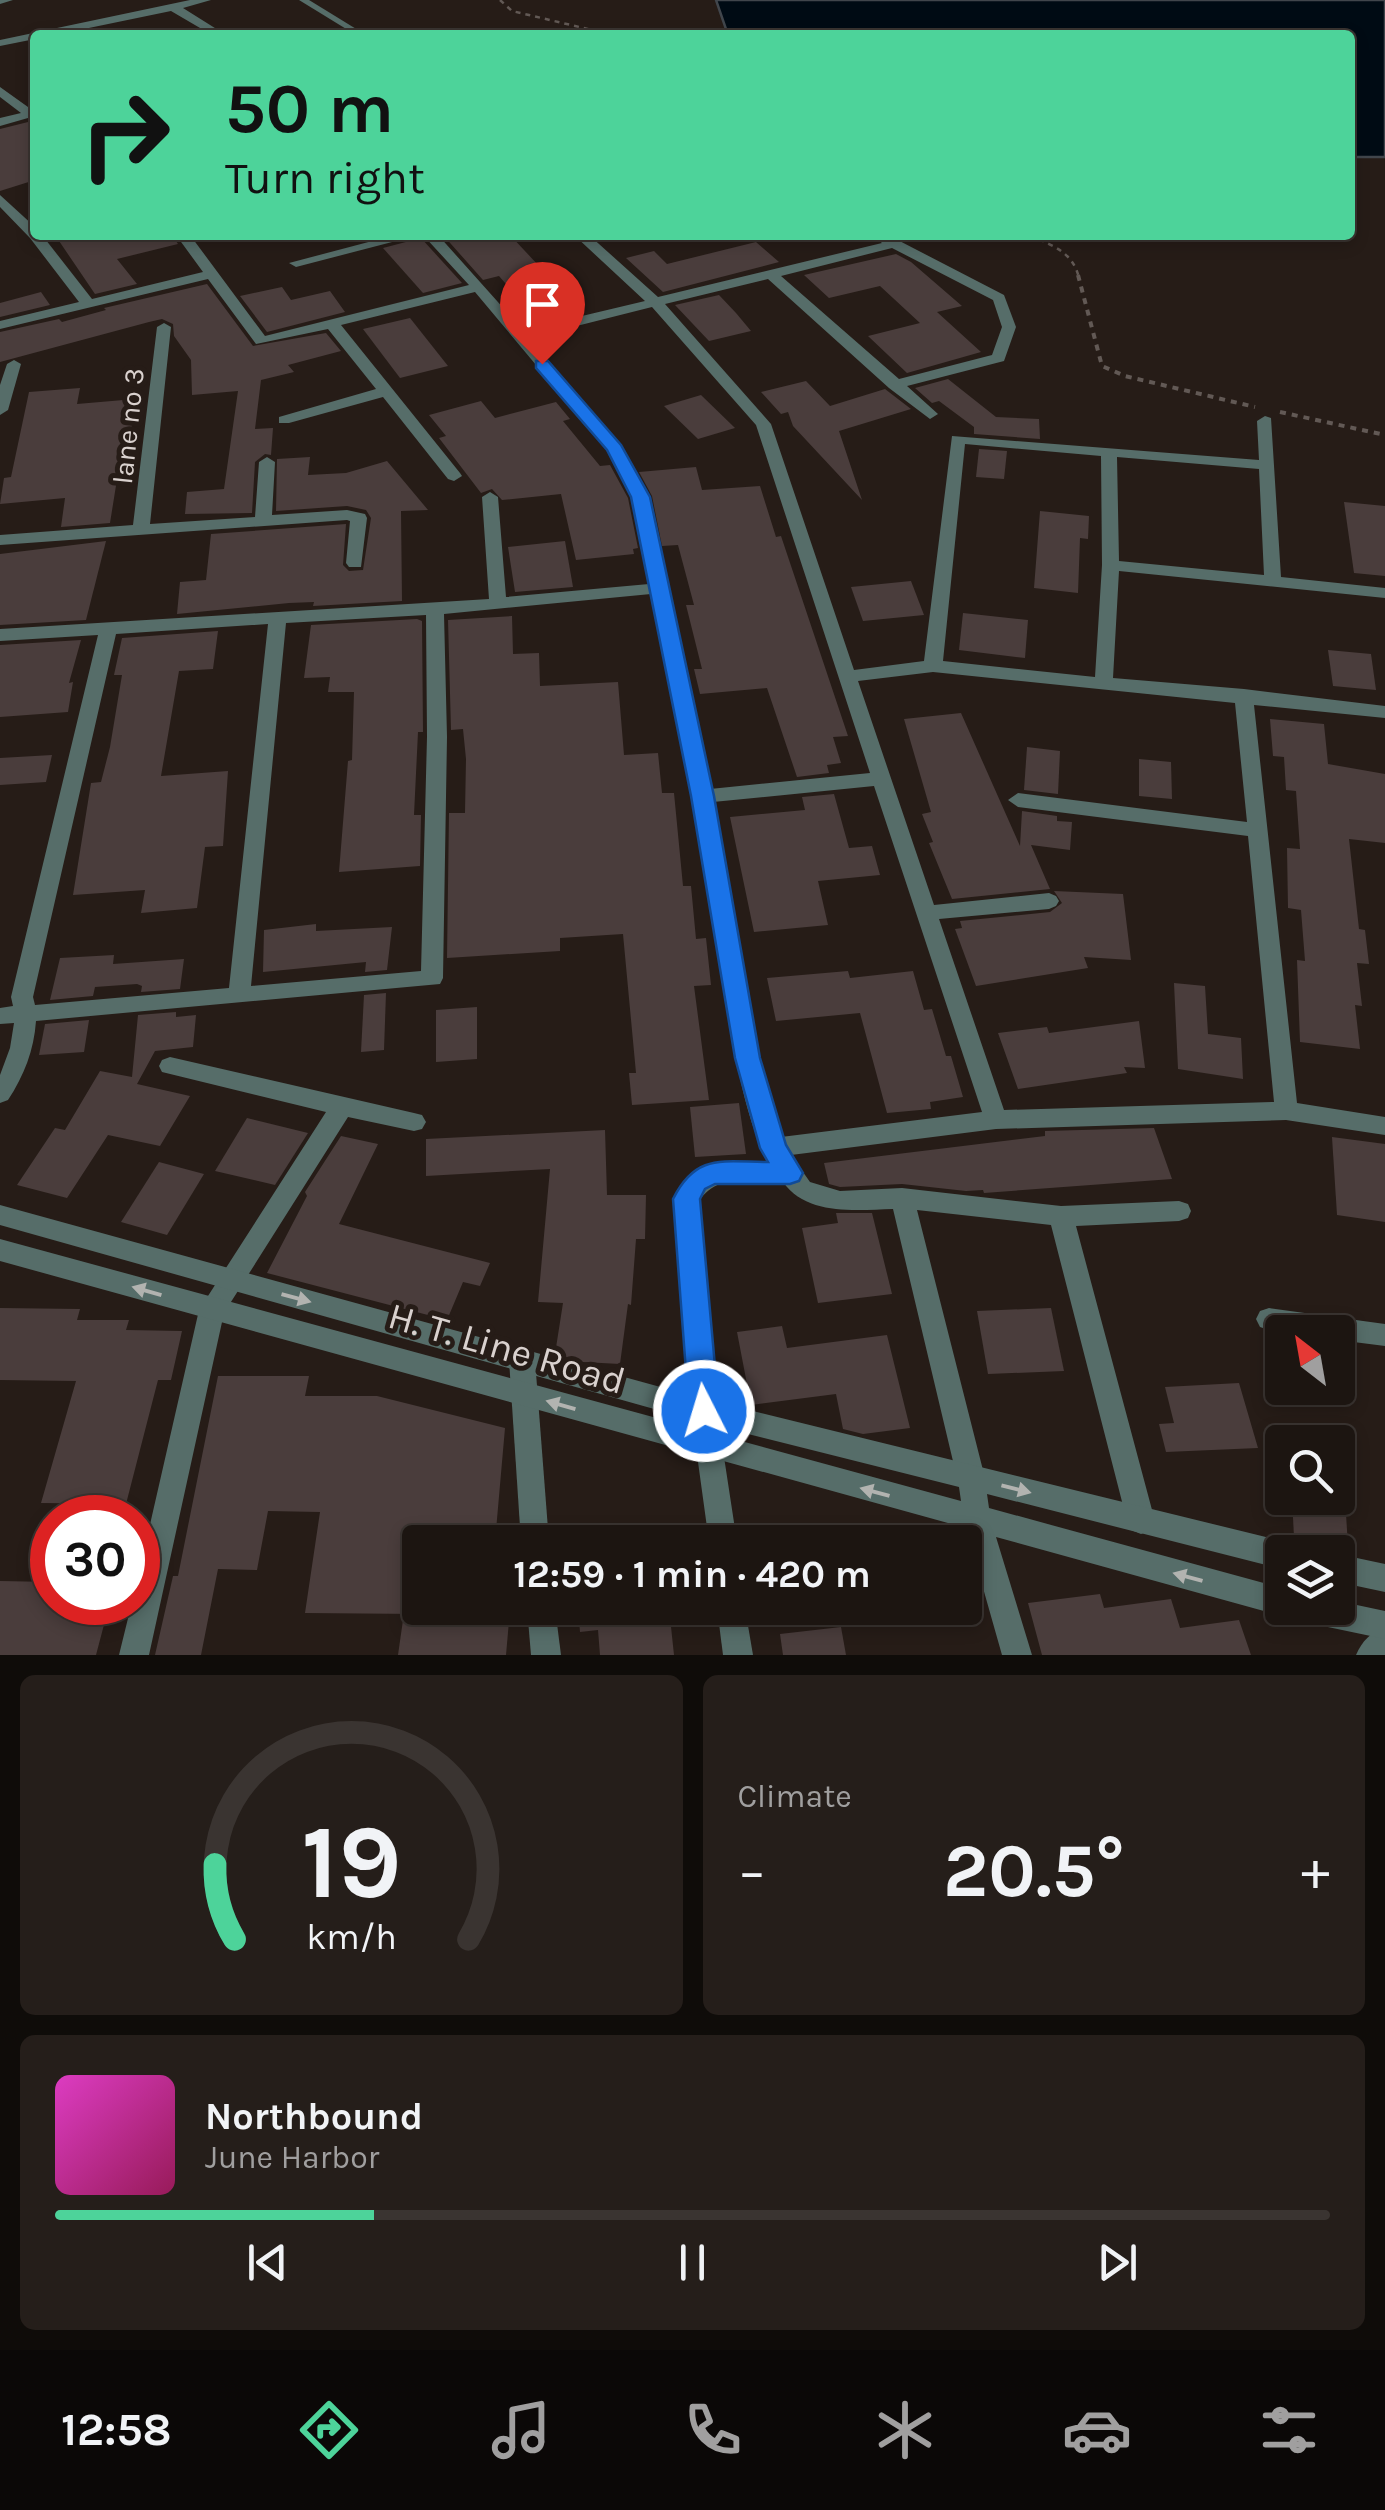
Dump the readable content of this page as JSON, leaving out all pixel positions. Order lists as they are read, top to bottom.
{
  "streets": {
    "street": ["lane no 3", "H. T. Line Road"]
  },
  "north": "top left",
  "page": {
    "turn": ["50 m", "Turn right"],
    "limit": "30",
    "trip": "12:59 · 1 min · 420 m",
    "tile": "Climate",
    "heat": ["−", "20.5°", "+"],
    "song": ["Northbound", "June Harbor"],
    "tabs": "12:58",
    "gauge": ["19", "km/h"]
  }
}
